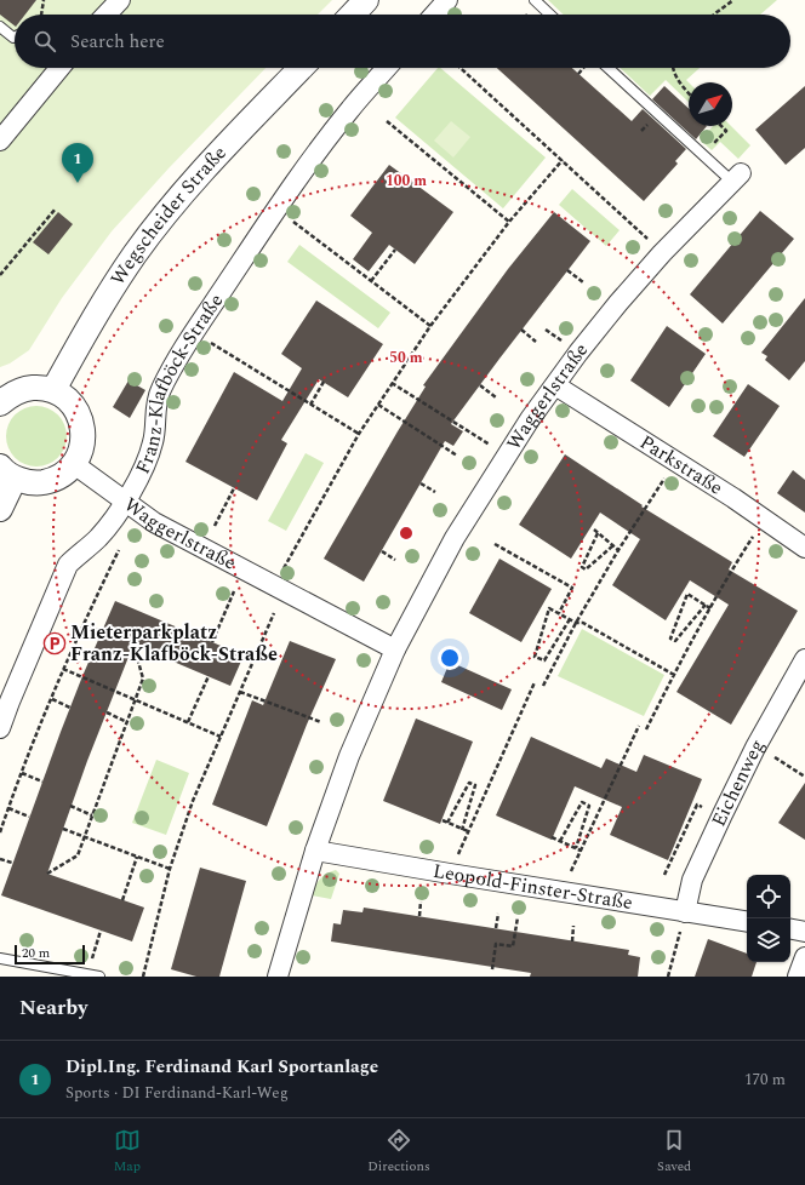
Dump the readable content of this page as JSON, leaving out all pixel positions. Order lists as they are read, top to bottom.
{
  "streets": {
    "street": [
      "Wegscheider Straße",
      "Franz-Klafböck-Straße",
      "Waggerlstraße",
      "Parkstraße",
      "Eichenweg",
      "Leopold-Finster-Straße"
    ]
  },
  "crossings": [
    ["Franz-Klafböck-Straße", "Waggerlstraße"],
    ["Waggerlstraße", "Parkstraße"],
    ["Waggerlstraße", "Leopold-Finster-Straße"],
    ["Eichenweg", "Leopold-Finster-Straße"]
  ],
  "places": {
    "parking": ["Mieterparkplatz Franz-Klafböck-Straße"]
  },
  "scale_bar": "20 m",
  "north": "top right",
  "page": {
    "search": "Search here",
    "pins": "1",
    "scale": "20 m",
    "heading": "Nearby",
    "list": [
      {
        "mark": "1",
        "name": "Dipl.Ing. Ferdinand Karl Sportanlage",
        "note": "Sports · DI Ferdinand-Karl-Weg",
        "value": "170 m"
      }
    ],
    "nav": ["Map", "Directions", "Saved"]
  },
  "rings": ["100 m", "50 m"]
}
